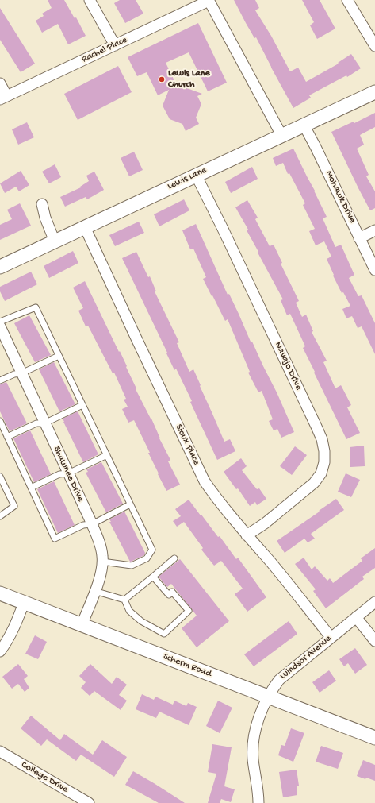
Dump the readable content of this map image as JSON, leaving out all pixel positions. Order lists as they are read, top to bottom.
{
  "streets": {
    "street": [
      "Rachel Place",
      "Lewis Lane",
      "Mohawk Drive",
      "Navajo Drive",
      "Sioux Place",
      "Shawnee Drive",
      "Windsor Avenue",
      "Scherm Road",
      "College Drive"
    ]
  },
  "crossings": [
    ["Lewis Lane", "Mohawk Drive"],
    ["Lewis Lane", "Navajo Drive"],
    ["Lewis Lane", "Sioux Place"],
    ["Navajo Drive", "Sioux Place"],
    ["Sioux Place", "Windsor Avenue"],
    ["Shawnee Drive", "Scherm Road"],
    ["Windsor Avenue", "Scherm Road"]
  ],
  "places": ["Lewis Lane Church"]
}
